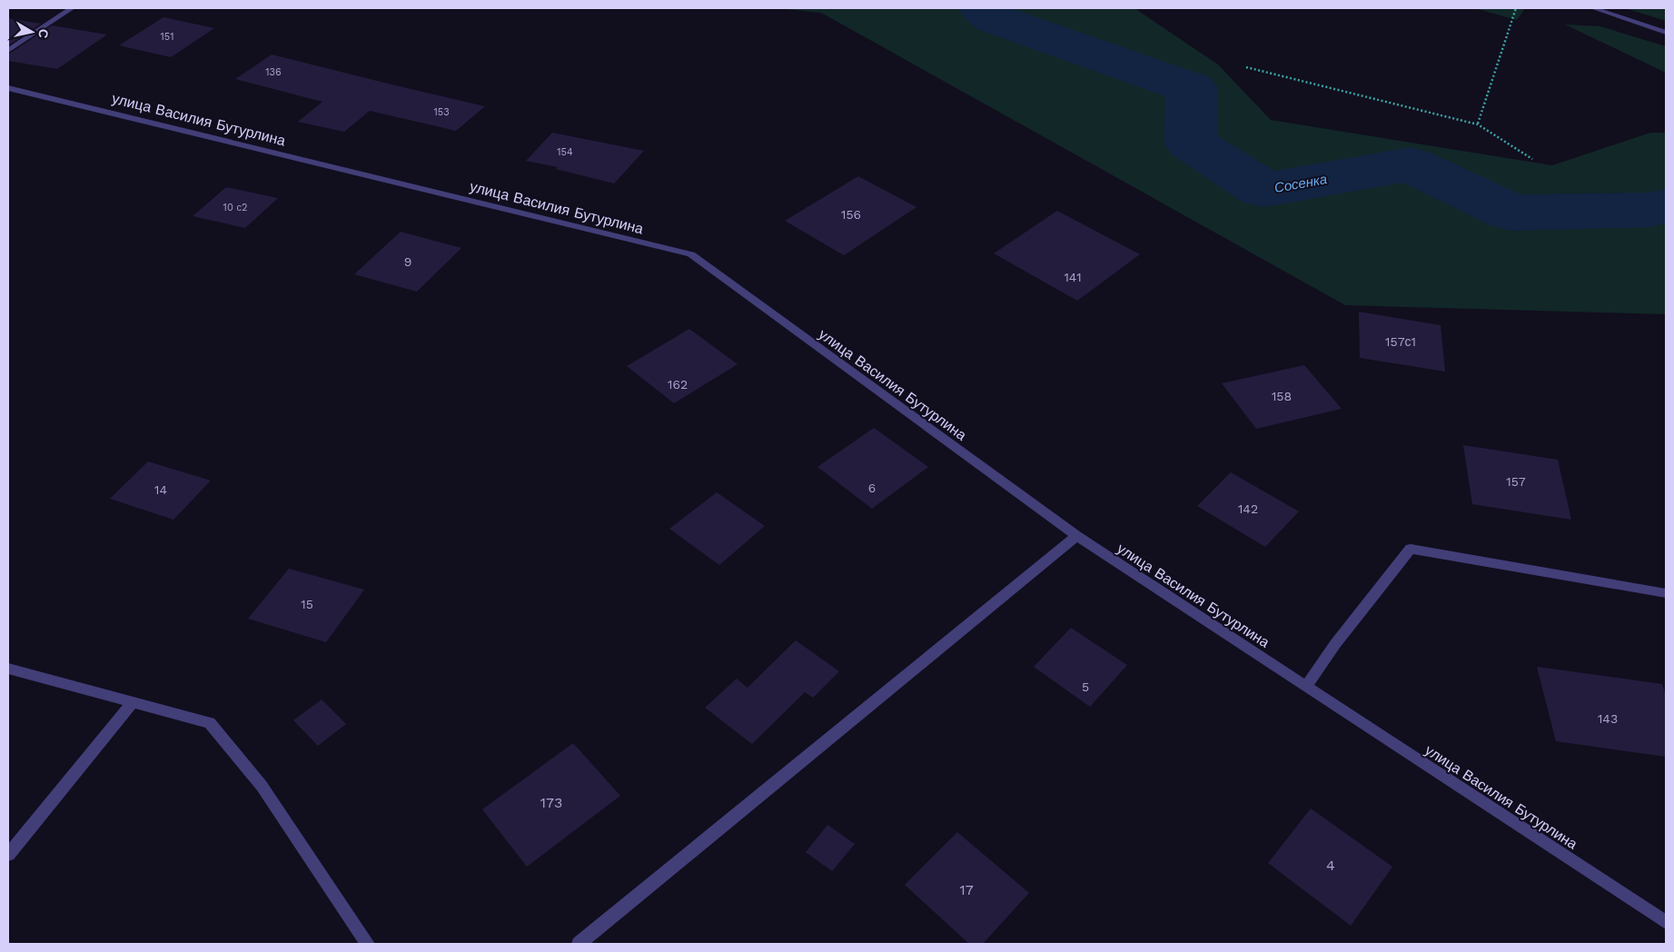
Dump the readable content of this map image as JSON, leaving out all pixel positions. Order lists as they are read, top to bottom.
{
  "streets": {
    "street": ["улица Василия Бутурлина"]
  },
  "water": ["Сосенка"],
  "house_numbers": [
    "151",
    "136",
    "153",
    "154",
    "10 с2",
    "156",
    "9",
    "141",
    "157с1",
    "162",
    "158",
    "157",
    "6",
    "14",
    "142",
    "15",
    "5",
    "143",
    "173",
    "4",
    "17"
  ],
  "north": "right"
}
